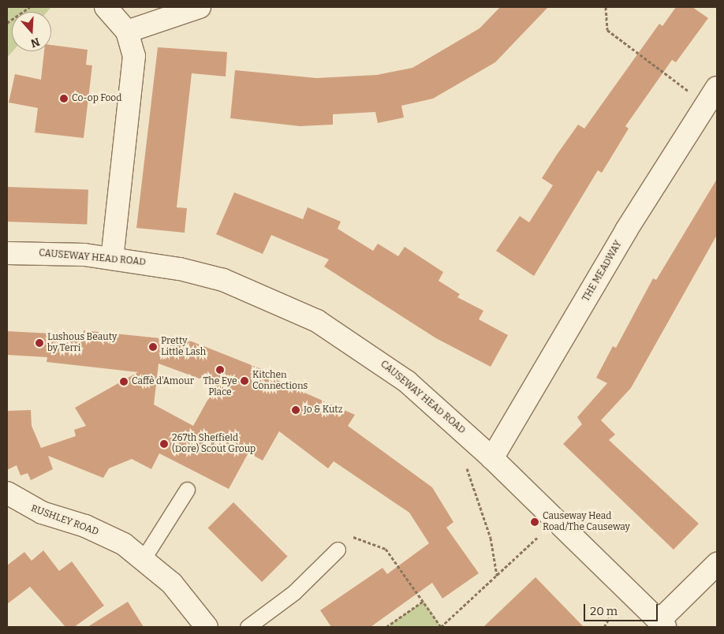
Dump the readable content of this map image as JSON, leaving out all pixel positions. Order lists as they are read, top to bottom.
{
  "streets": {
    "street": ["CAUSEWAY HEAD ROAD", "THE MEADWAY", "RUSHLEY ROAD"]
  },
  "crossings": [
    ["CAUSEWAY HEAD ROAD", "THE MEADWAY"]
  ],
  "places": [
    "Co-op Food",
    "Lushous Beauty by Terri",
    "Pretty Little Lash",
    "The Eye Place",
    "Kitchen Connections",
    "Caffè d'Amour",
    "Jo & Kutz",
    "267th Sheffield (Dore) Scout Group",
    "Causeway Head Road/The Causeway"
  ],
  "scale_bar": "20 m",
  "north": "bottom"
}
